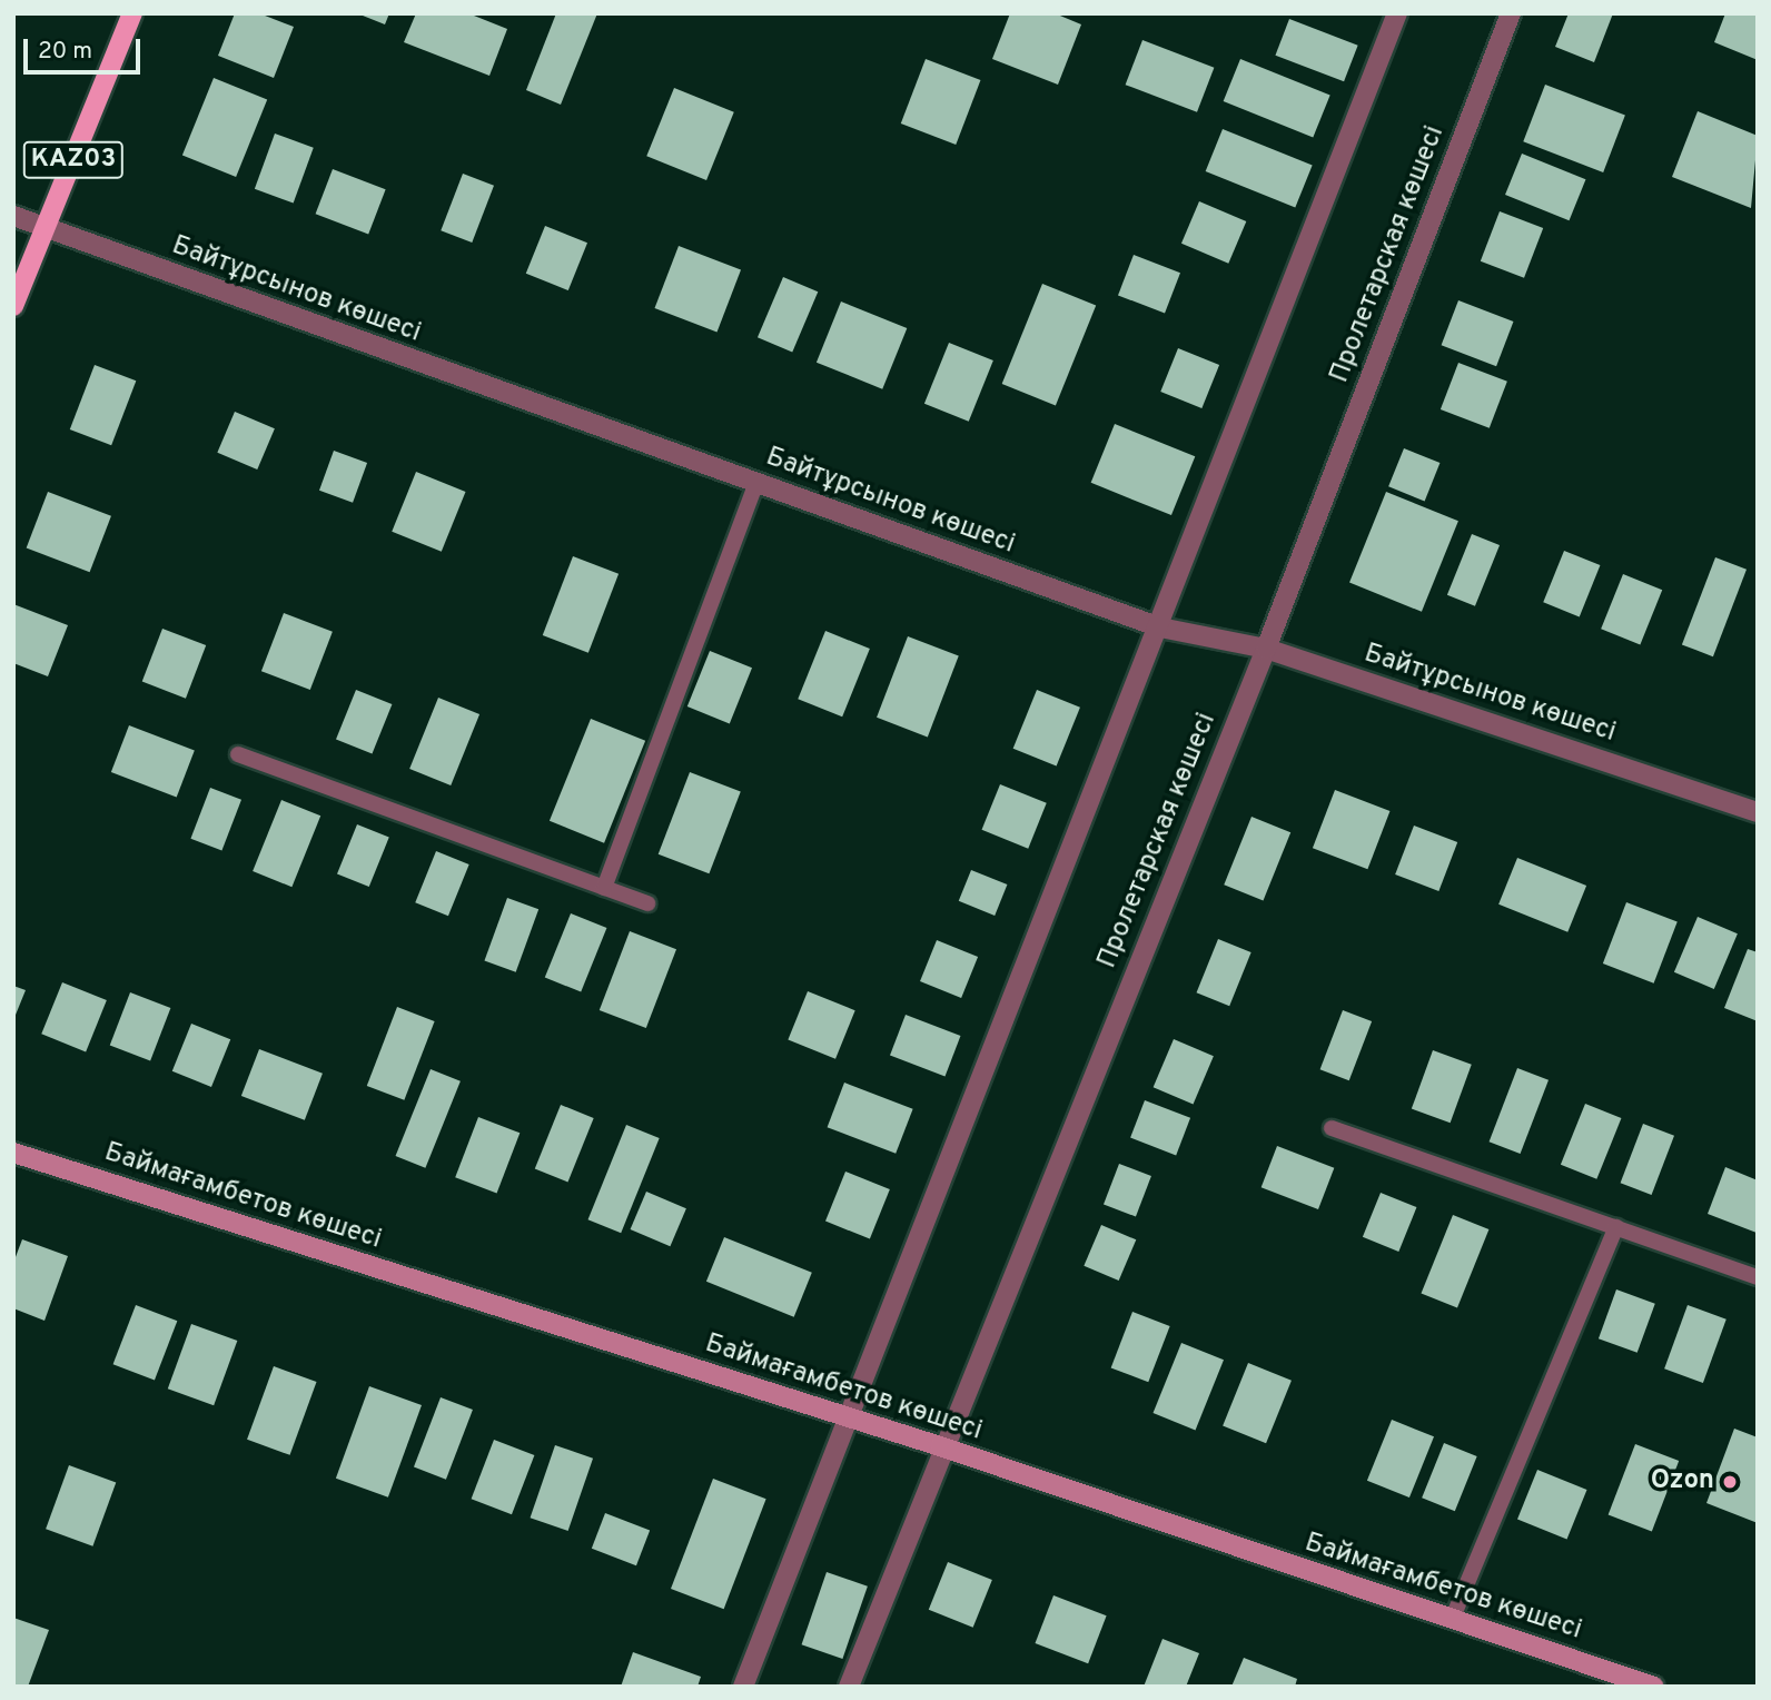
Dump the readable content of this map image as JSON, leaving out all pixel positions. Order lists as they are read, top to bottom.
{
  "streets": {
    "main road": ["KАZ03", "Баймағамбетов көшесі"],
    "street": ["Пролетарская көшесі", "Байтұрсынов көшесі"]
  },
  "crossings": [
    ["KАZ03", "Байтұрсынов көшесі"],
    ["Пролетарская көшесі", "Байтұрсынов көшесі"],
    ["Пролетарская көшесі", "Баймағамбетов көшесі"]
  ],
  "places": ["Ozon"],
  "scale_bar": "20 m"
}
